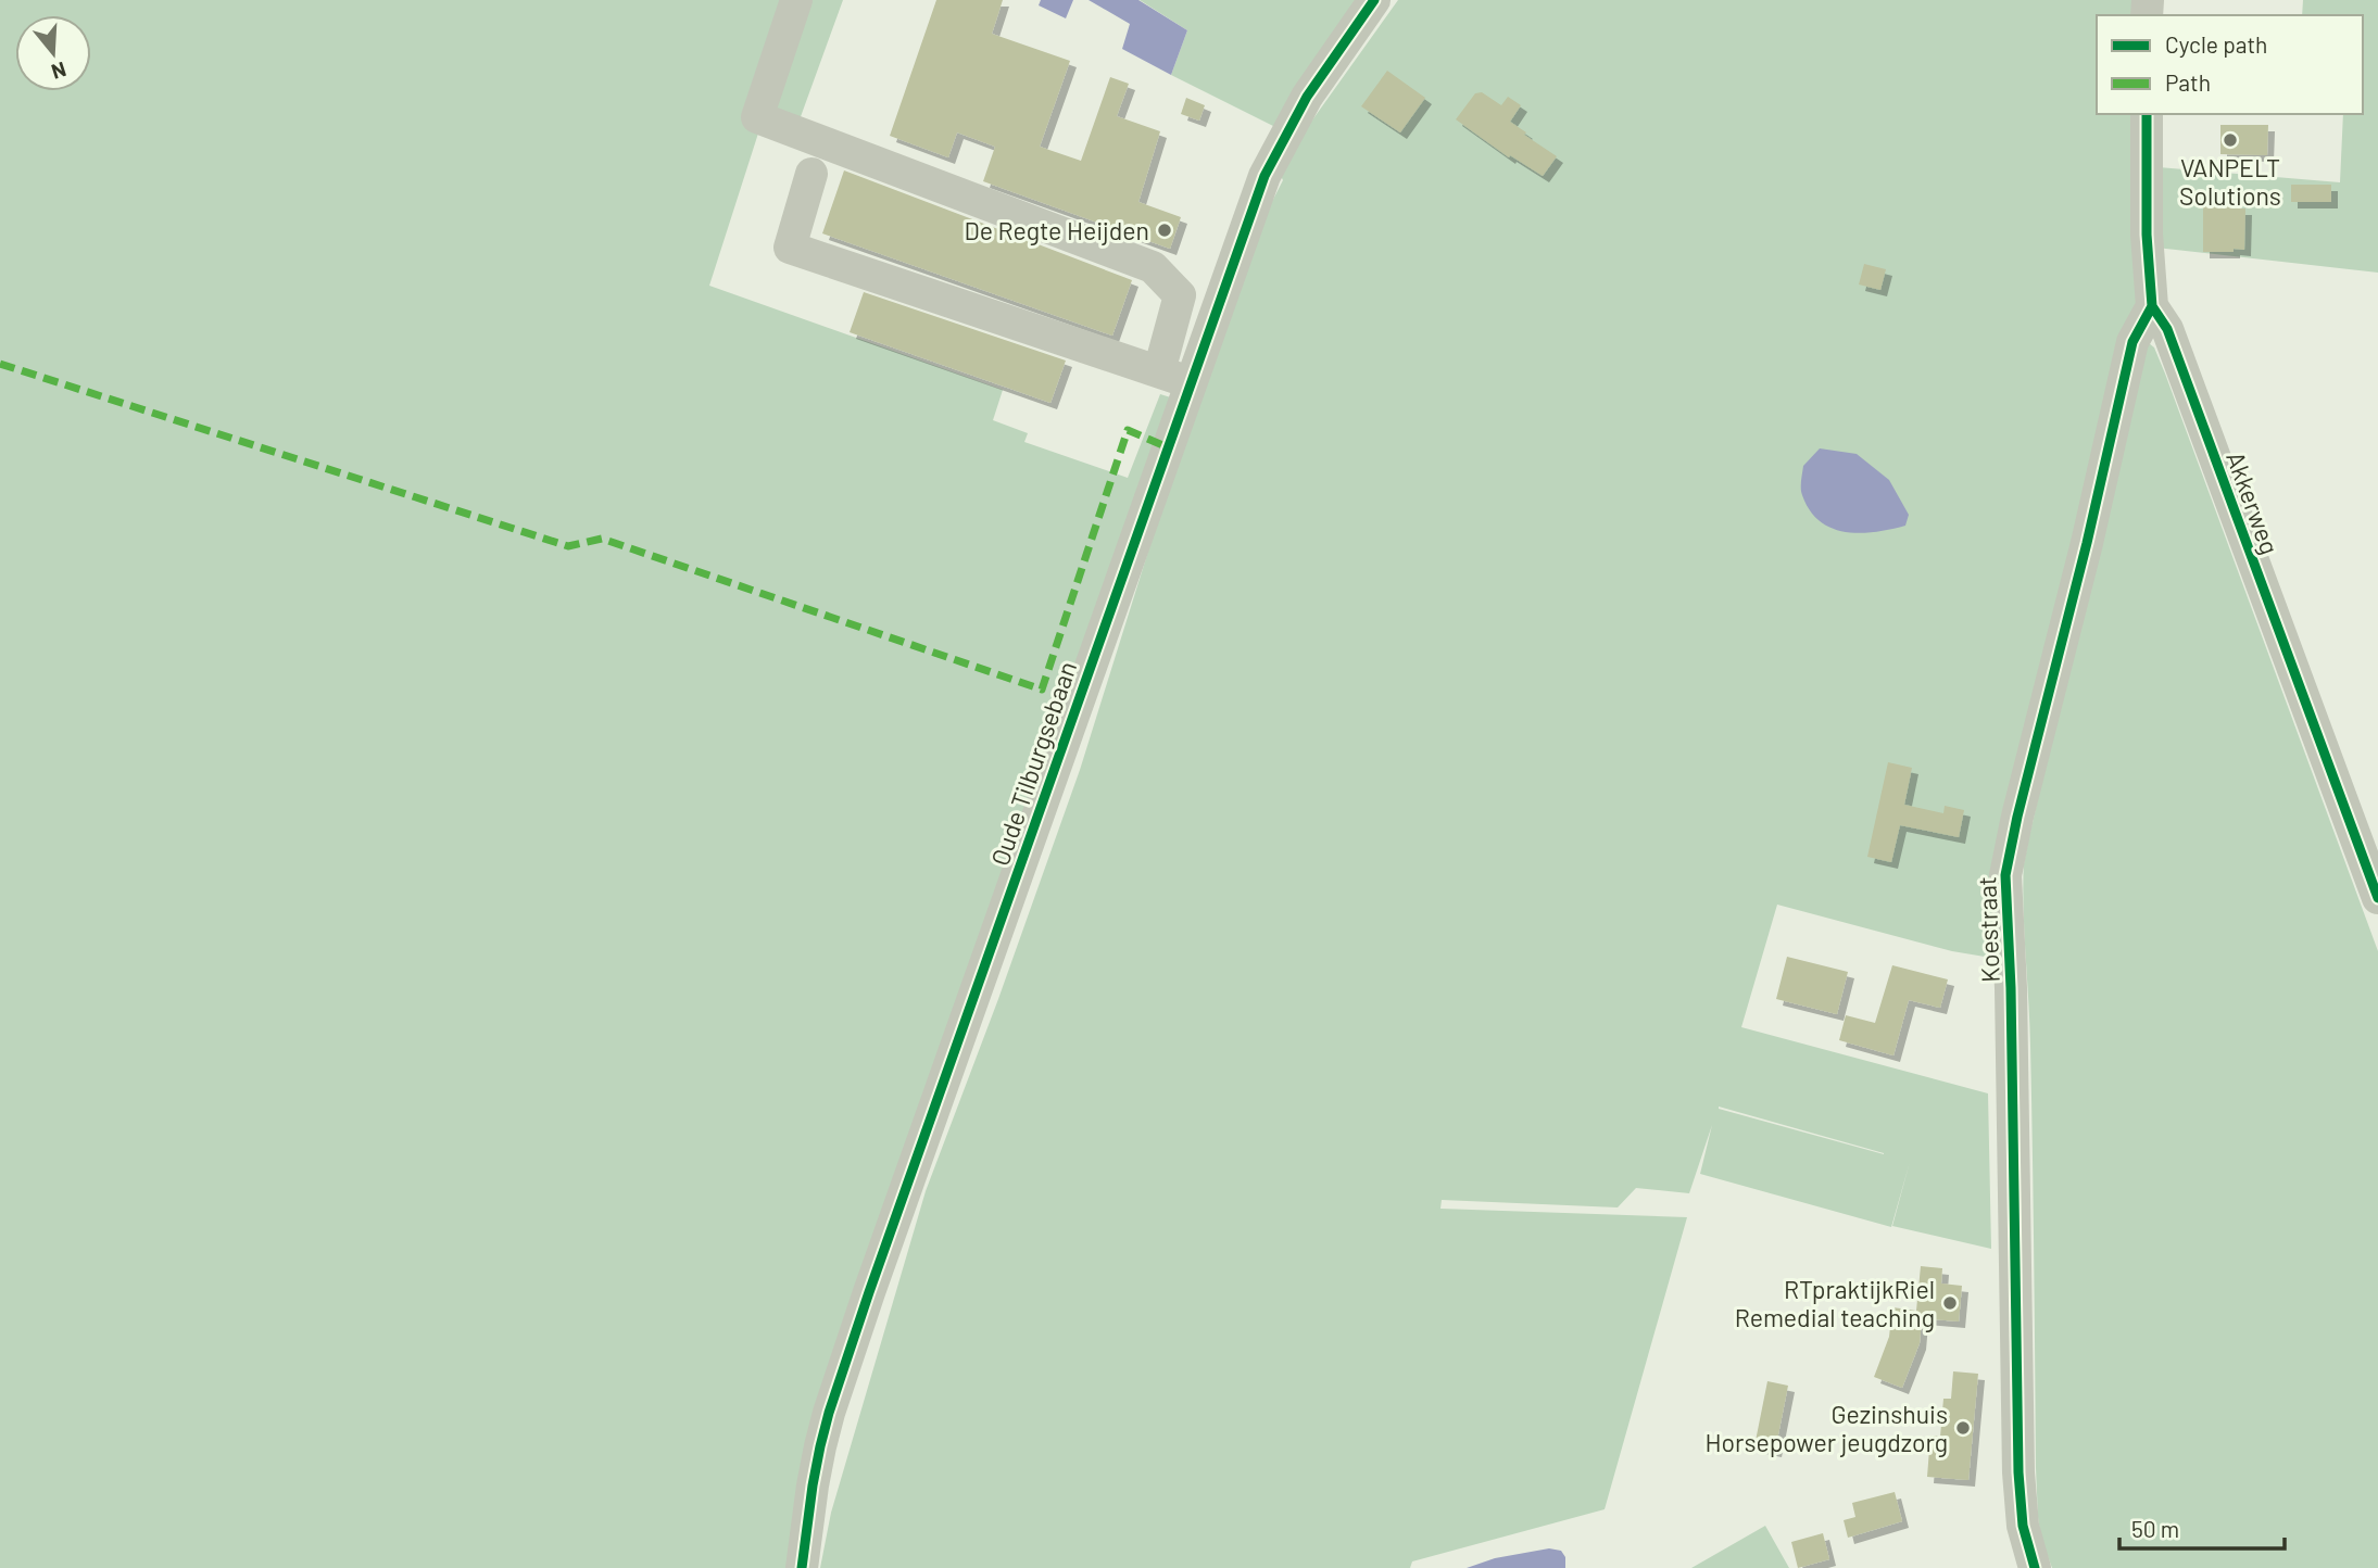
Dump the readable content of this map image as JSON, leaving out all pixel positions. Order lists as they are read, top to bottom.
{
  "streets": {
    "street": ["Akkerweg", "Oude Tilburgsebaan", "Koestraat"]
  },
  "crossings": [
    ["Akkerweg", "Koestraat"]
  ],
  "places": [
    "VANPELT Solutions",
    "De Regte Heijden",
    "RTpraktijkRiel Remedial teaching",
    "Gezinshuis Horsepower jeugdzorg"
  ],
  "legend": ["Cycle path", "Path"],
  "scale_bar": "50 m",
  "north": "bottom"
}
